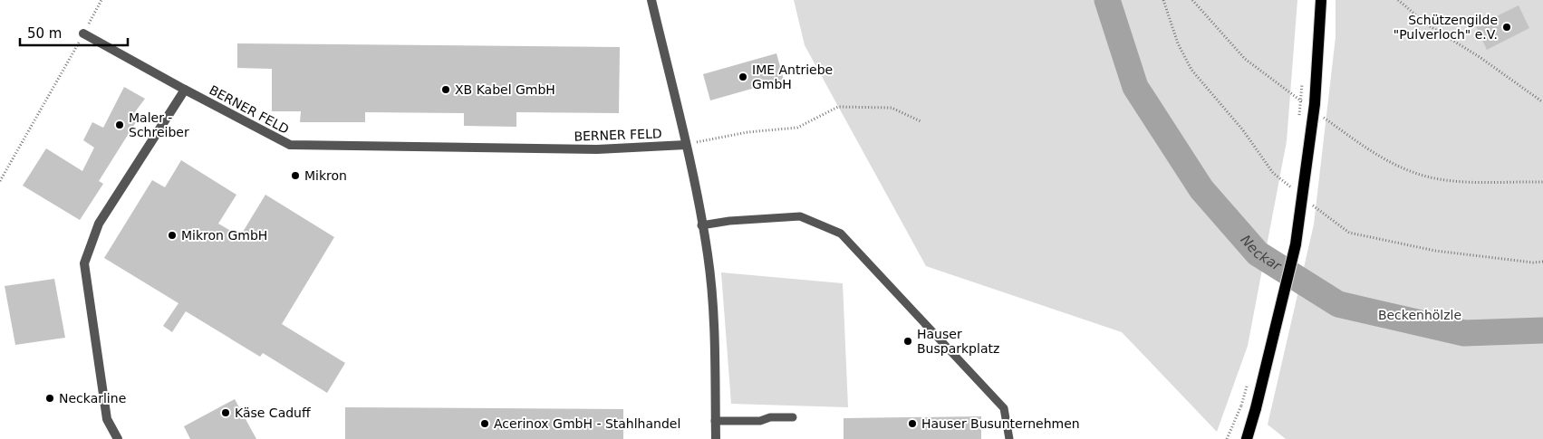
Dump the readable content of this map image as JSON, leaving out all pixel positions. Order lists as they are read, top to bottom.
{
  "streets": {
    "street": ["BERNER FELD"]
  },
  "water": ["Neckar"],
  "parks": ["Beckenhölzle"],
  "places": [
    "Schützengilde \"Pulverloch\" e.V.",
    "IME Antriebe GmbH",
    "XB Kabel GmbH",
    "Maler - Schreiber",
    "Mikron",
    "Mikron GmbH",
    "Hauser Busparkplatz",
    "Neckarline",
    "Käse Caduff",
    "Acerinox GmbH - Stahlhandel",
    "Hauser Busunternehmen"
  ],
  "scale_bar": "50 m"
}
